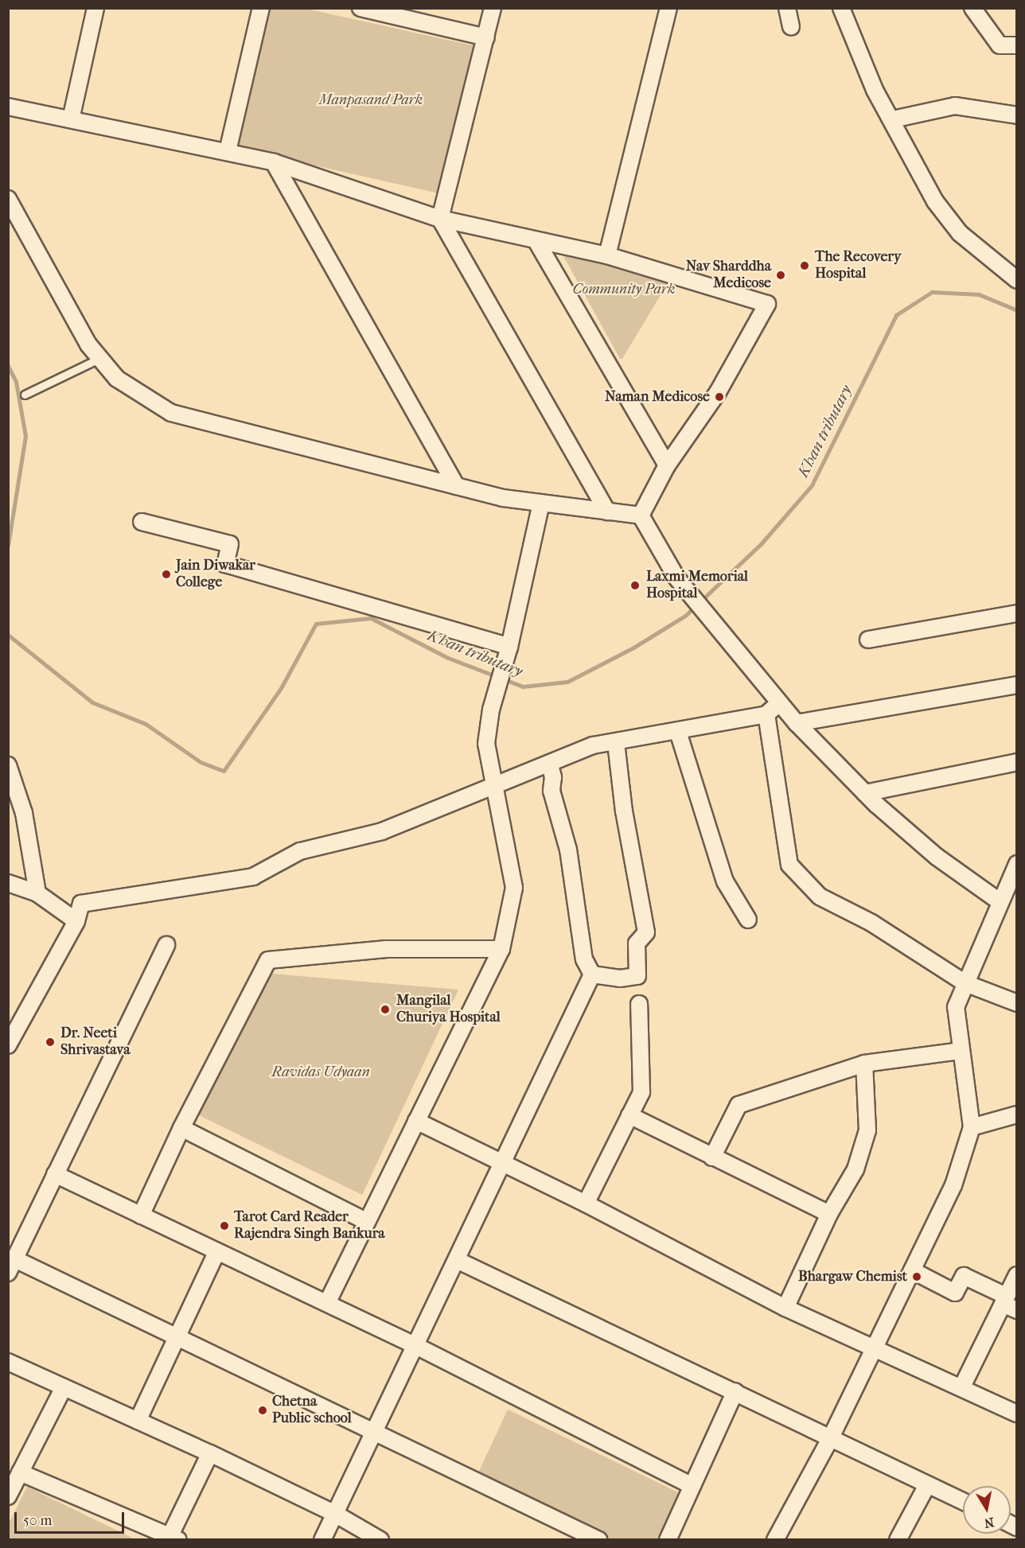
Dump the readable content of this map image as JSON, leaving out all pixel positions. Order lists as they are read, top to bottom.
{
  "water": ["Khan tributary"],
  "parks": ["Manpasand Park", "Community Park", "Ravidas Udyaan"],
  "places": [
    "The Recovery Hospital",
    "Nav Sharddha Medicose",
    "Naman Medicose",
    "Jain Diwakar College",
    "Laxmi Memorial Hospital",
    "Mangilal Churiya Hospital",
    "Dr. Neeti Shrivastava",
    "Tarot Card Reader Rajendra Singh Bankura",
    "Bhargaw Chemist",
    "Chetna Public school"
  ],
  "scale_bar": "50 m",
  "north": "bottom"
}
